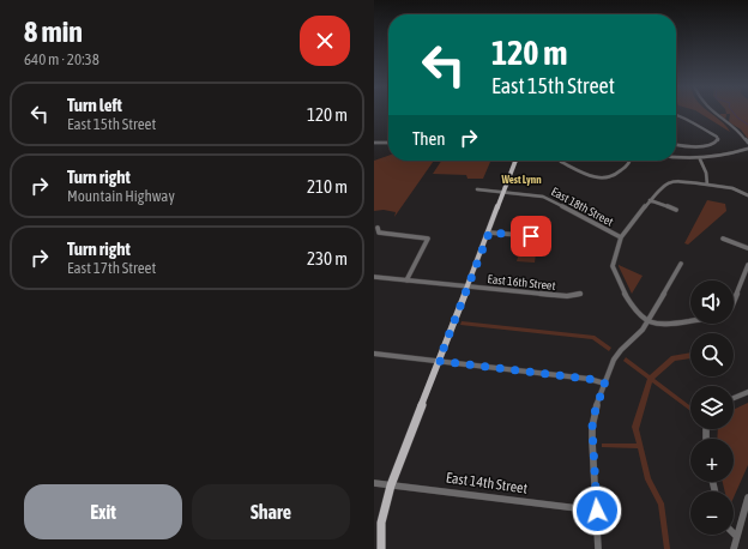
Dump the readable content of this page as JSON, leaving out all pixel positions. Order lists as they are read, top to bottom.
{
  "streets": {
    "street": ["East 18th Street", "East 16th Street", "East 14th Street"]
  },
  "districts": ["West Lynn"],
  "page": {
    "heading": ["8 min", "640 m · 20:38"],
    "turn": ["120 m", "East 15th Street"],
    "list": [
      {
        "name": "Turn left",
        "note": "East 15th Street",
        "value": "120 m"
      },
      {
        "name": "Turn right",
        "note": "Mountain Highway",
        "value": "210 m"
      },
      {
        "name": "Turn right",
        "note": "East 17th Street",
        "value": "230 m"
      }
    ],
    "then": "Then",
    "map_buttons": ["+", "−"],
    "buttons": ["Exit", "Share"]
  }
}
